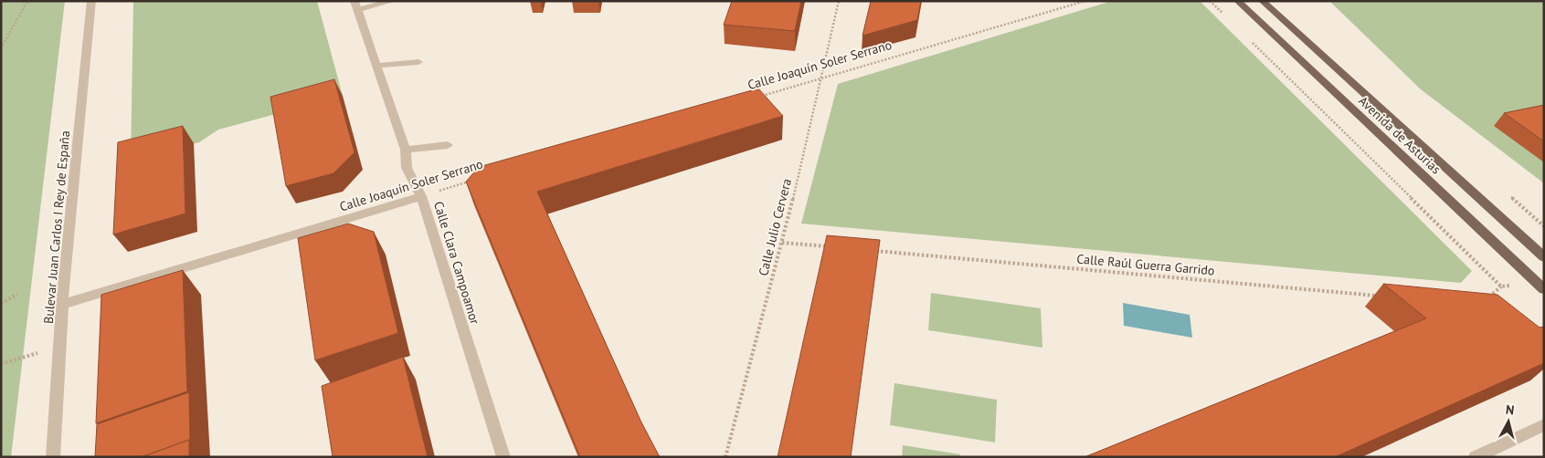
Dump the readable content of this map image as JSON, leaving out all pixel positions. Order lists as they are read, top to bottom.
{
  "streets": {
    "main road": ["Avenida de Asturias"],
    "street": ["Calle Joaquín Soler Serrano", "Bulevar Juan Carlos I Rey de España", "Calle Clara Campoamor"],
    "path": ["Calle Julio Cervera", "Calle Raúl Guerra Garrido"]
  },
  "crossings": [
    ["Calle Joaquín Soler Serrano", "Bulevar Juan Carlos I Rey de España"],
    ["Calle Joaquín Soler Serrano", "Calle Julio Cervera"],
    ["Calle Joaquín Soler Serrano", "Calle Clara Campoamor"]
  ],
  "north": "top"
}
